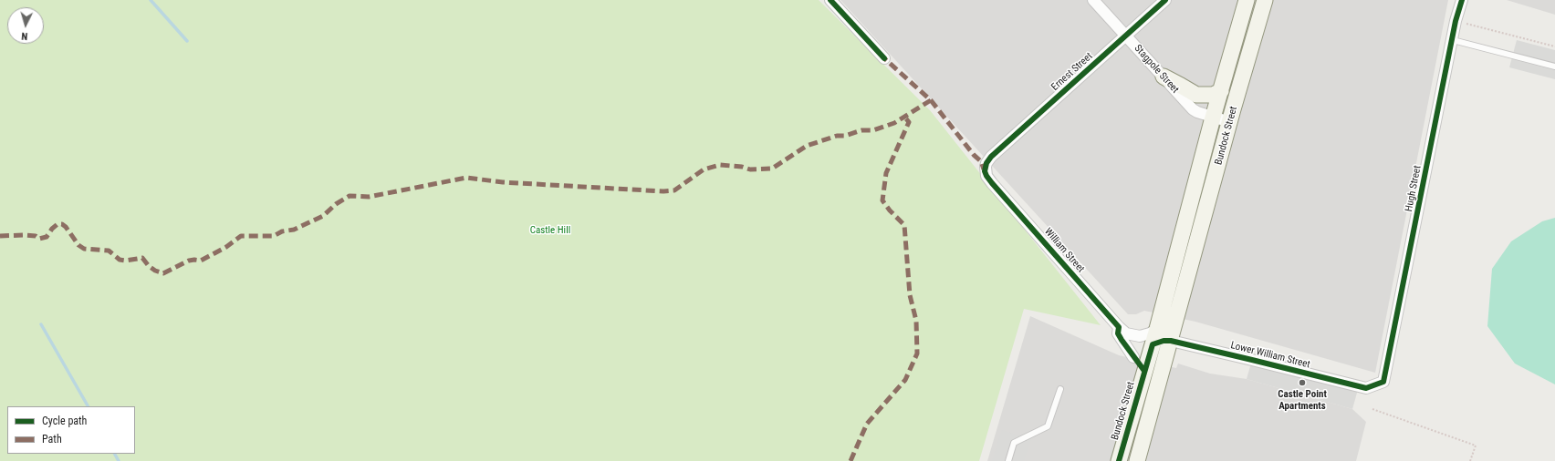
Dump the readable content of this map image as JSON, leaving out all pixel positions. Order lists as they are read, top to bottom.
{
  "streets": {
    "main road": ["Bundock Street"],
    "street": [
      "Stagpole Street",
      "Ernest Street",
      "Hugh Street",
      "William Street",
      "Lower William Street"
    ]
  },
  "crossings": [
    ["Stagpole Street", "Ernest Street"],
    ["Stagpole Street", "Bundock Street"],
    ["Ernest Street", "William Street"],
    ["Bundock Street", "William Street"],
    ["Bundock Street", "Lower William Street"],
    ["Hugh Street", "Lower William Street"]
  ],
  "parks": ["Castle Hill"],
  "places": ["Castle Point Apartments"],
  "legend": ["Cycle path", "Path"],
  "north": "bottom"
}
